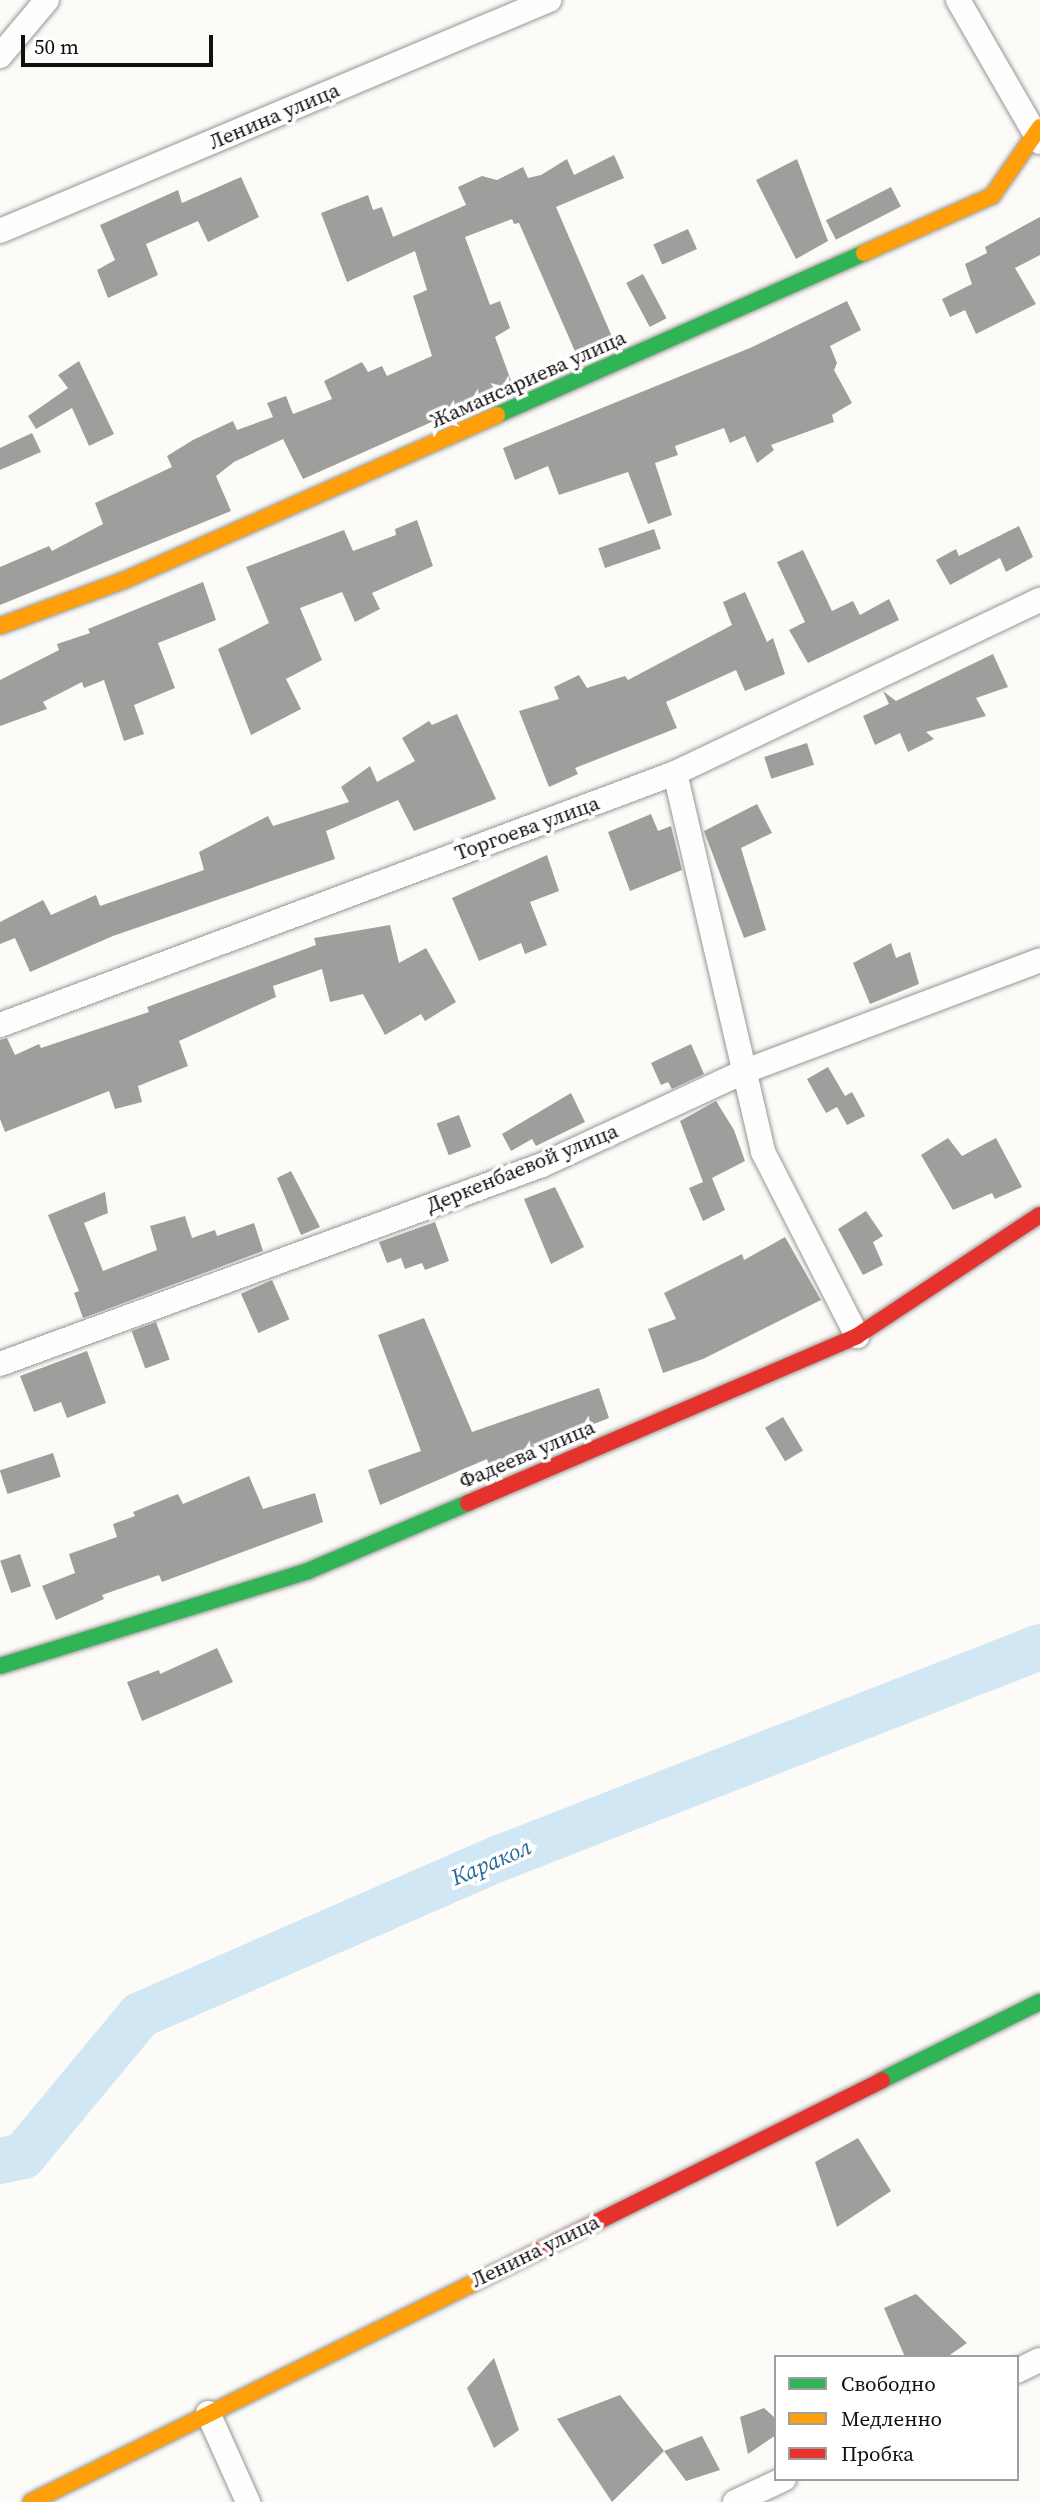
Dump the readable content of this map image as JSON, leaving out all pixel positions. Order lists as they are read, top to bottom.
{
  "streets": {
    "street": [
      "Ленина улица",
      "Жамансариева улица",
      "Торгоева улица",
      "Деркенбаевой улица",
      "Фадеева улица"
    ]
  },
  "water": ["Каракол"],
  "legend": ["Свободно", "Медленно", "Пробка"],
  "scale_bar": "50 m"
}
